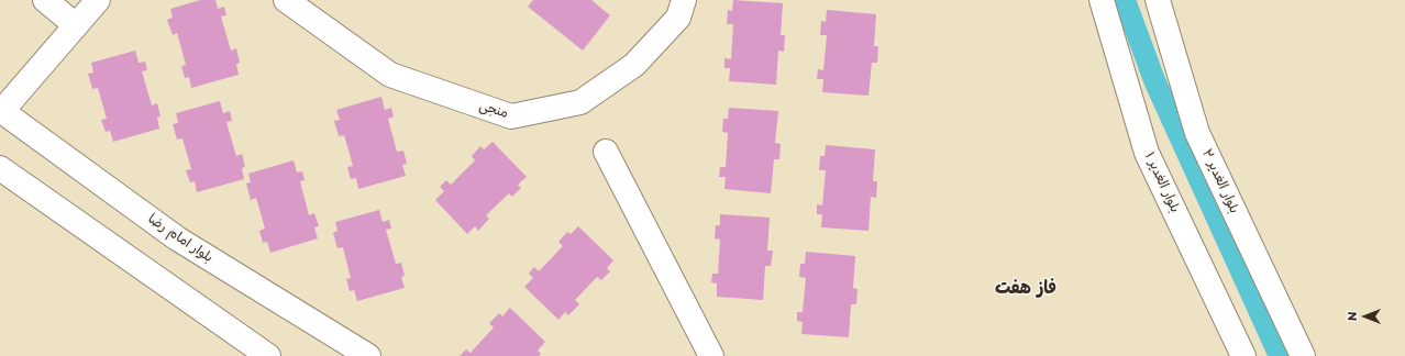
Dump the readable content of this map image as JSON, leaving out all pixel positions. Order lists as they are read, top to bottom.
{
  "streets": {
    "street": [
      "منجی",
      "بلوار الغدیر ۲",
      "بلوار الغدیر ۱",
      "بلوار امام رضا"
    ]
  },
  "districts": ["فاز هفت"],
  "north": "left"
}
